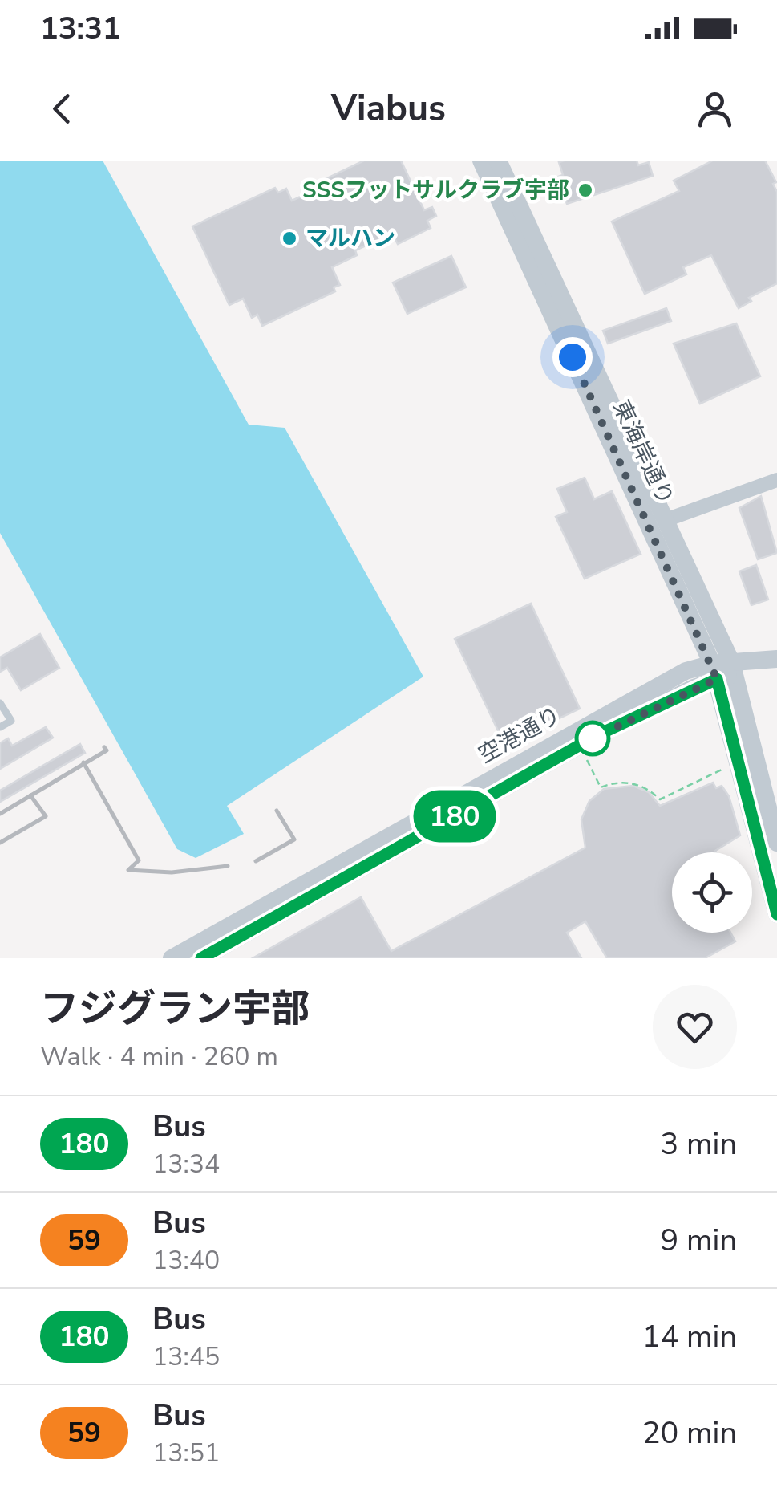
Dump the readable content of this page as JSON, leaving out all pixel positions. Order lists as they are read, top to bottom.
{
  "streets": {
    "street": ["東海岸通り", "空港通り"]
  },
  "crossings": [
    ["東海岸通り", "空港通り"]
  ],
  "places": ["SSSフットサルクラブ宇部", "マルハン"],
  "lines": ["bus line 180"],
  "page": {
    "status": "13:31",
    "header": "Viabus",
    "on_map": "180",
    "heading": ["フジグラン宇部", "Walk · 4 min · 260 m"],
    "list": [
      {
        "mark": "180",
        "name": "Bus",
        "note": "13:34",
        "value": "3 min"
      },
      {
        "mark": "59",
        "name": "Bus",
        "note": "13:40",
        "value": "9 min"
      },
      {
        "mark": "180",
        "name": "Bus",
        "note": "13:45",
        "value": "14 min"
      },
      {
        "mark": "59",
        "name": "Bus",
        "note": "13:51",
        "value": "20 min"
      }
    ]
  }
}
